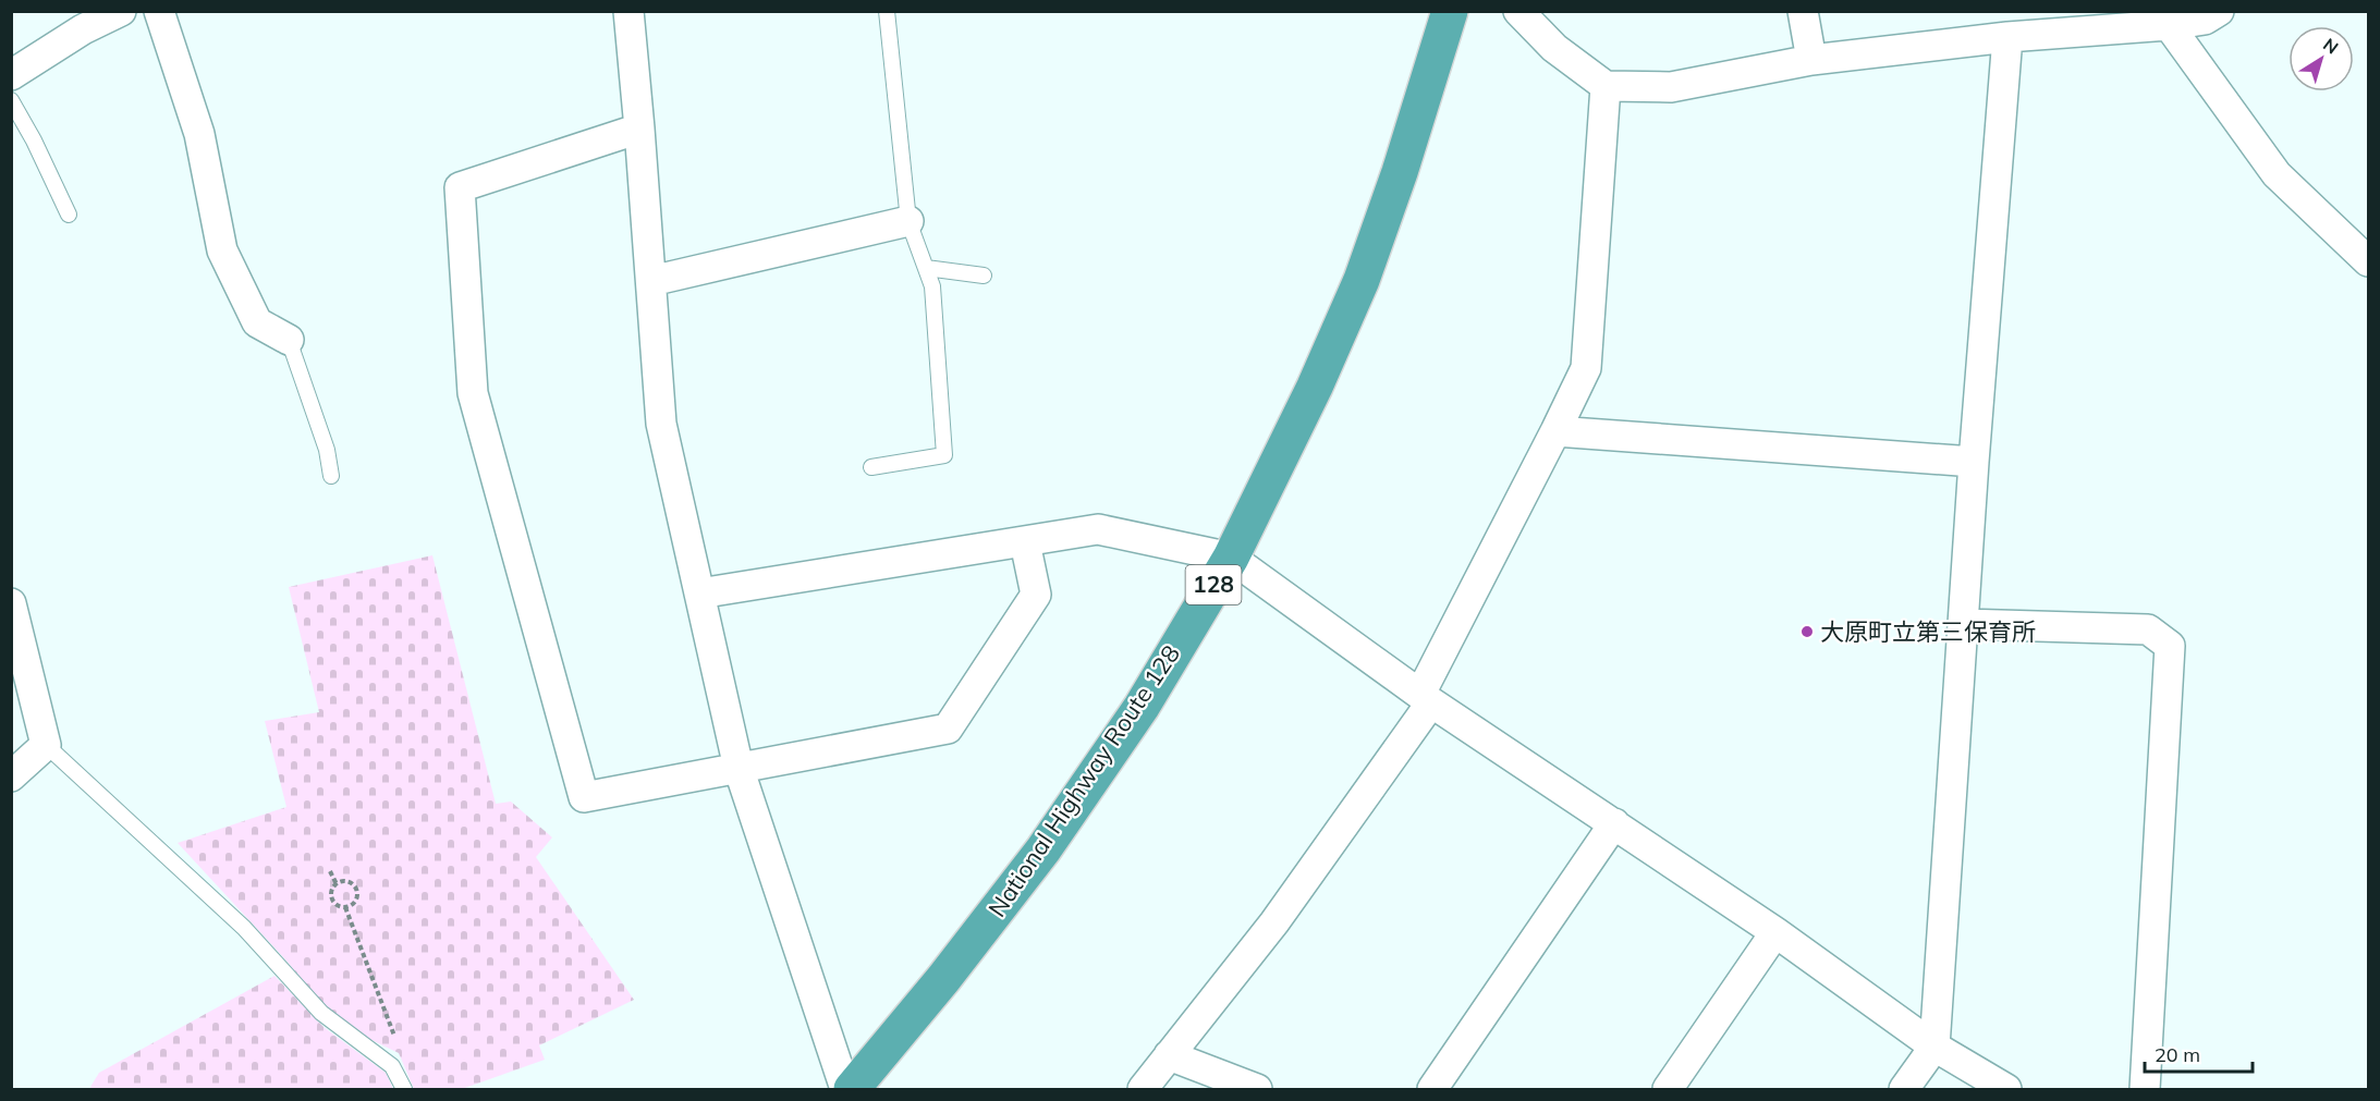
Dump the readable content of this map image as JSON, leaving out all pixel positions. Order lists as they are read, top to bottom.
{
  "streets": {
    "highway": ["128", "National Highway Route 128"]
  },
  "places": ["大原町立第三保育所"],
  "scale_bar": "20 m",
  "north": "top right"
}
